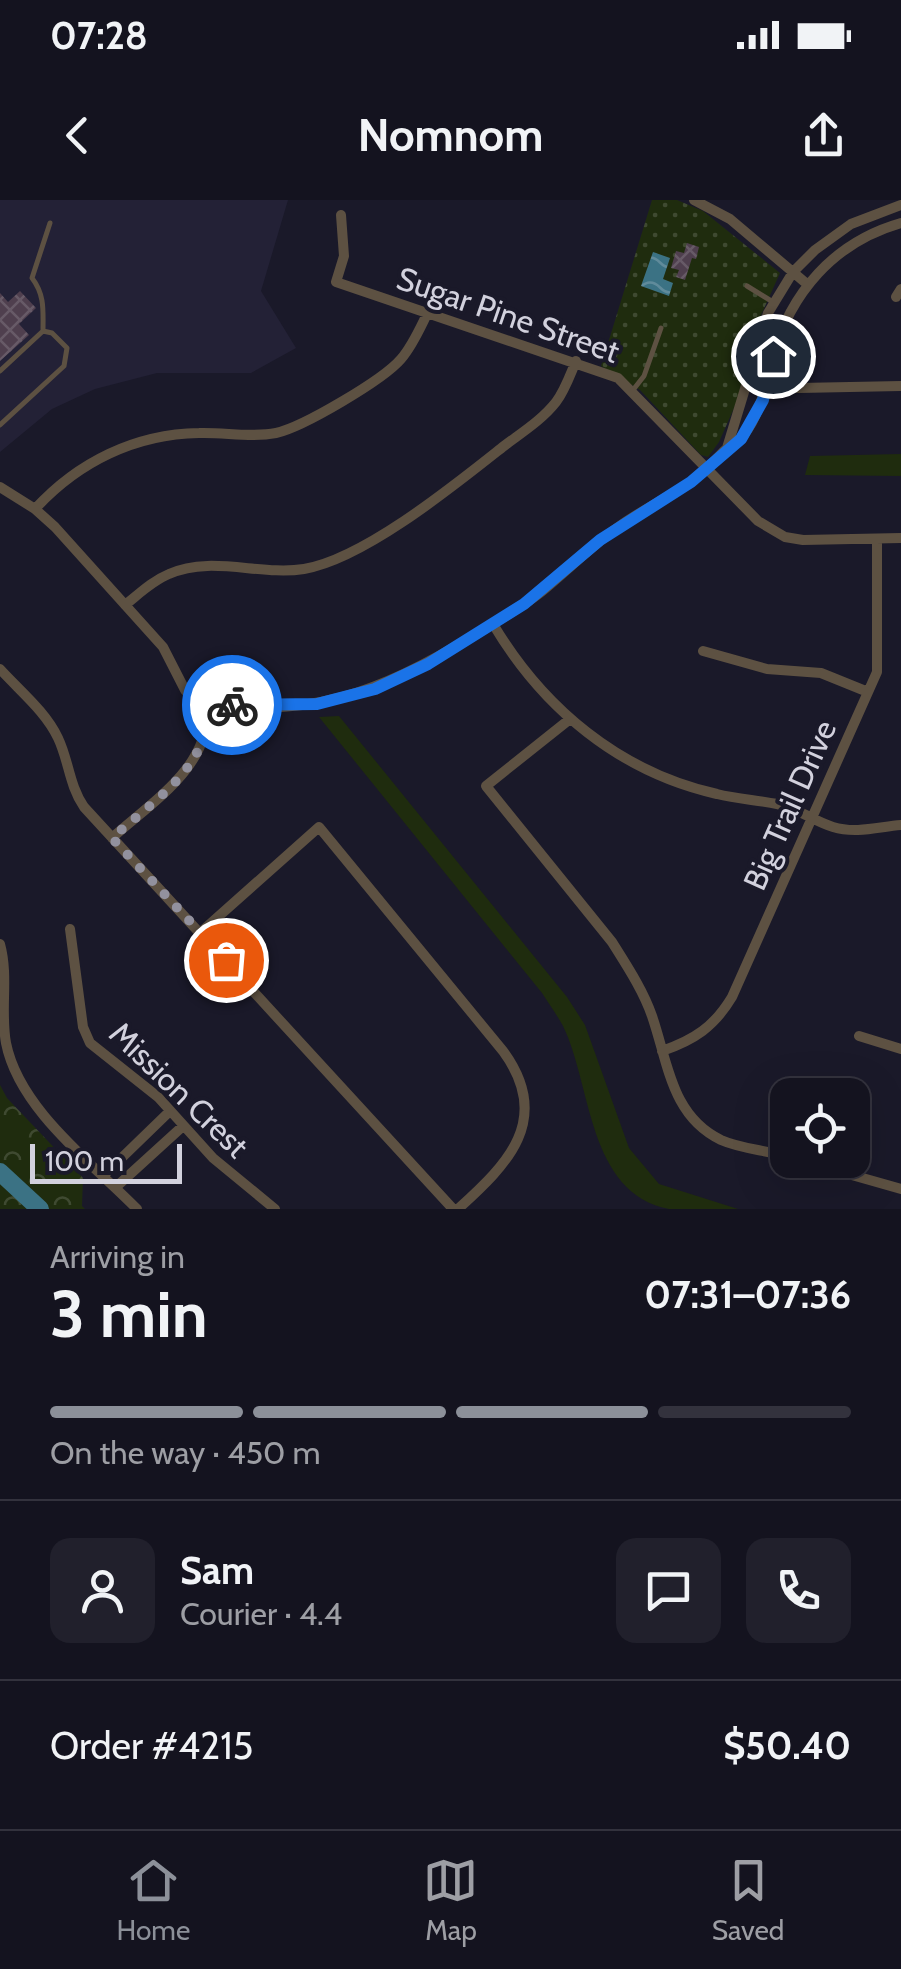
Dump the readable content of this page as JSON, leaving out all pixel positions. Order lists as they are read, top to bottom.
{
  "streets": {
    "street": ["Sugar Pine Street", "Big Trail Drive", "Mission Crest"]
  },
  "crossings": [
    ["Sugar Pine Street", "Big Trail Drive"]
  ],
  "scale_bar": "100 m",
  "page": {
    "status": "07:28",
    "header": "Nomnom",
    "scale": "100 m",
    "heading": ["3 min", "Arriving in", "07:31–07:36"],
    "panel": [
      "Sam",
      "Courier · 4.4",
      "Order #4215",
      "$50.40"
    ],
    "bar": "On the way · 450 m",
    "tabs": ["Home", "Map", "Saved"]
  }
}
